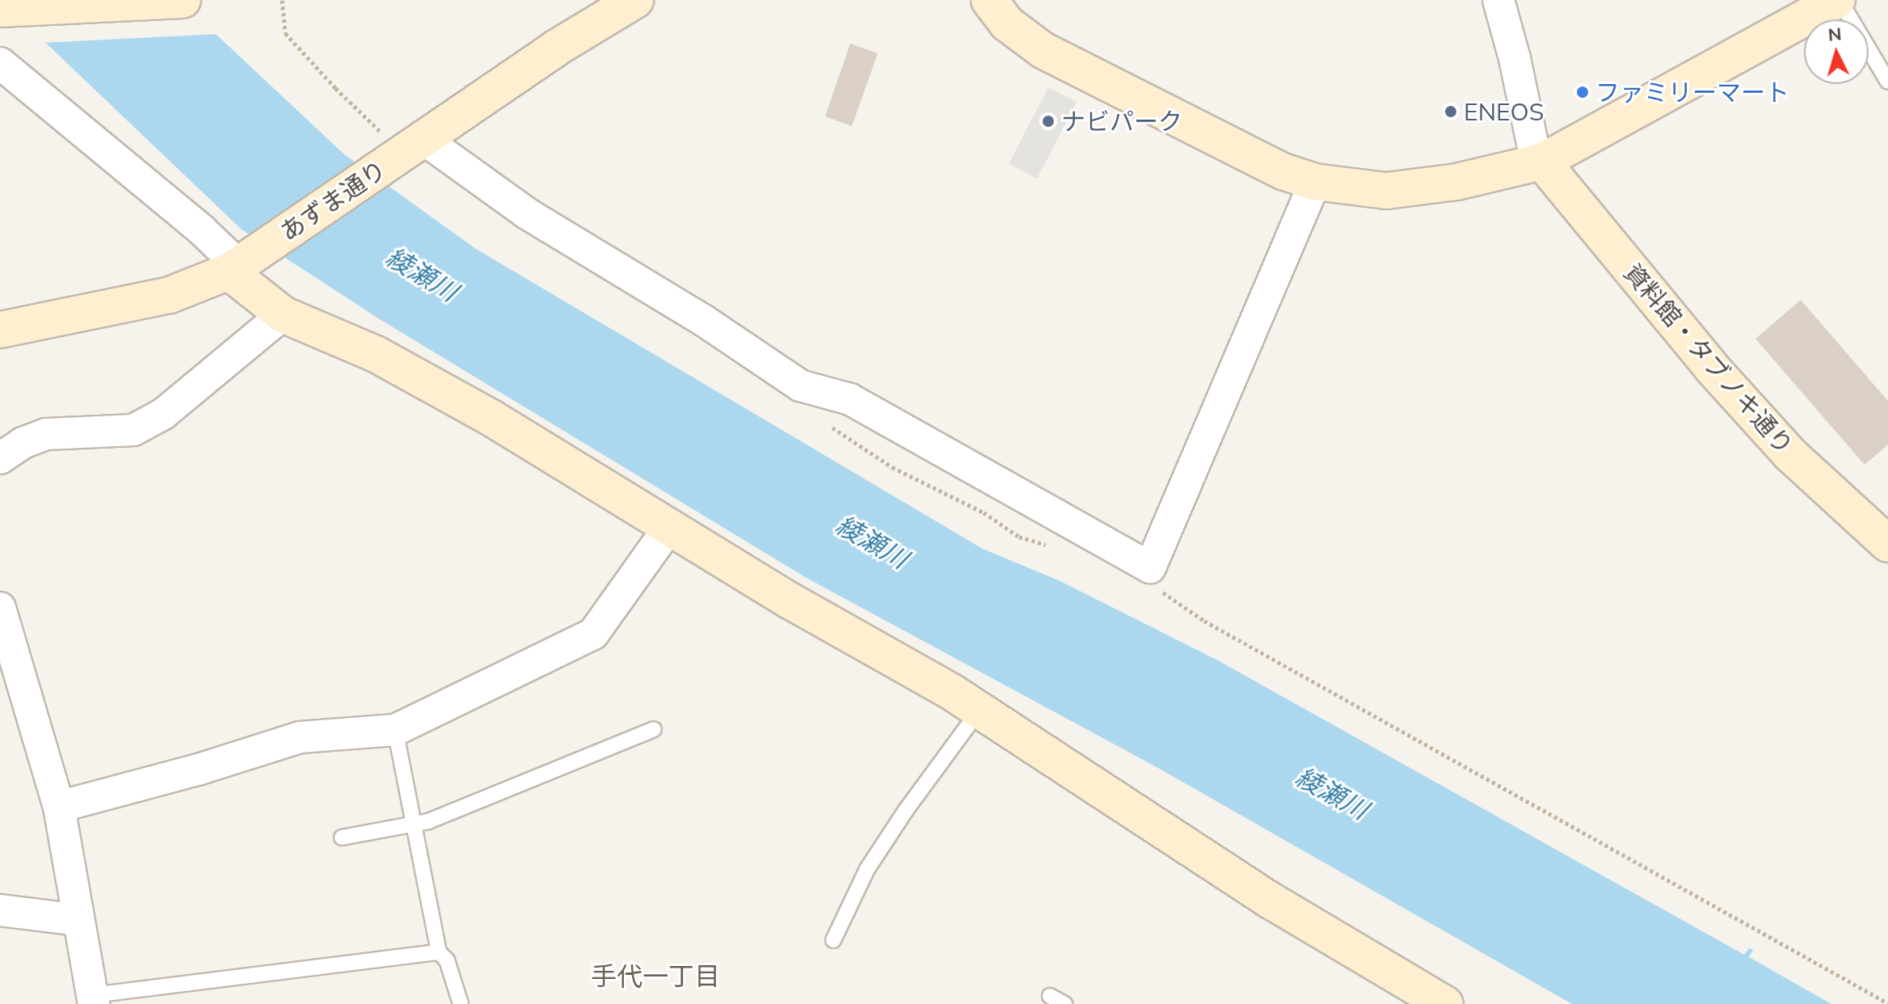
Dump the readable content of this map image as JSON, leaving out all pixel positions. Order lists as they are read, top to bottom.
{
  "streets": {
    "street": ["あずま通り", "資料館・タブノキ通り"]
  },
  "districts": ["手代一丁目"],
  "water": ["綾瀬川"],
  "places": ["ファミリーマート", "ENEOS", "ナビパーク"],
  "north": "top"
}
